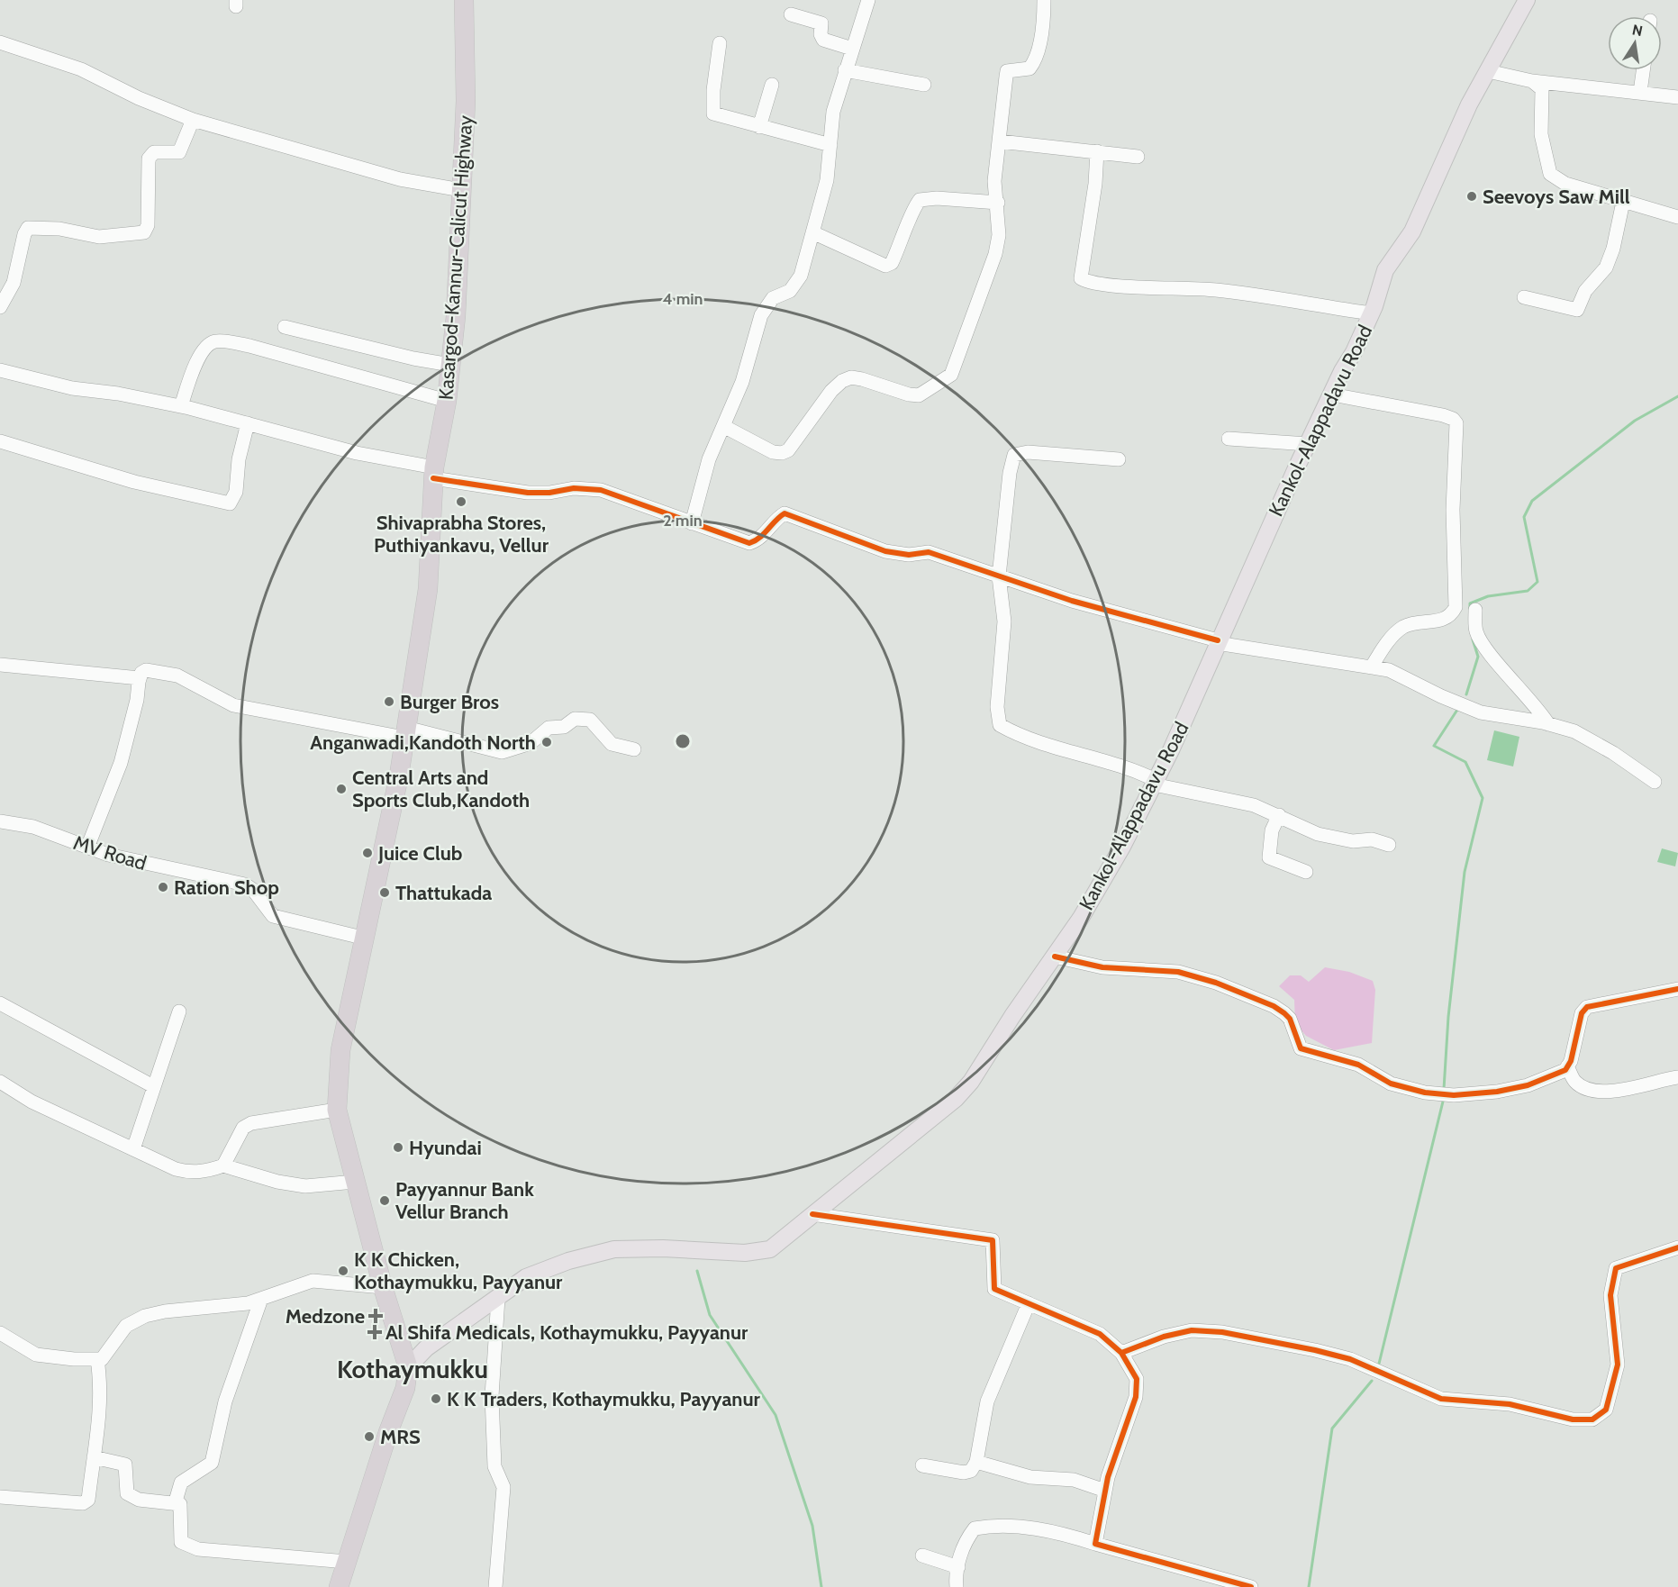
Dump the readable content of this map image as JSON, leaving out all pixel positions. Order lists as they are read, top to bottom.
{
  "streets": {
    "highway": ["Kasargod-Kannur-Calicut Highway"],
    "main road": ["Kankol-Alappadavu Road"],
    "street": ["MV Road"]
  },
  "crossings": [
    ["Kasargod-Kannur-Calicut Highway", "Kankol-Alappadavu Road"],
    ["Kasargod-Kannur-Calicut Highway", "MV Road"]
  ],
  "districts": ["Kothaymukku"],
  "places": {
    "other": [
      "Seevoys Saw Mill",
      "Shivaprabha Stores, Puthiyankavu, Vellur",
      "Burger Bros",
      "Anganwadi,Kandoth North",
      "Central Arts and Sports Club,Kandoth",
      "Juice Club",
      "Ration Shop",
      "Thattukada",
      "Hyundai",
      "Payyannur Bank Vellur Branch",
      "K K Chicken, Kothaymukku, Payyanur",
      "K K Traders, Kothaymukku, Payyanur",
      "MRS"
    ],
    "health": ["Medzone", "Al Shifa Medicals, Kothaymukku, Payyanur"]
  },
  "north": "top",
  "rings": ["4 min", "2 min"]
}
